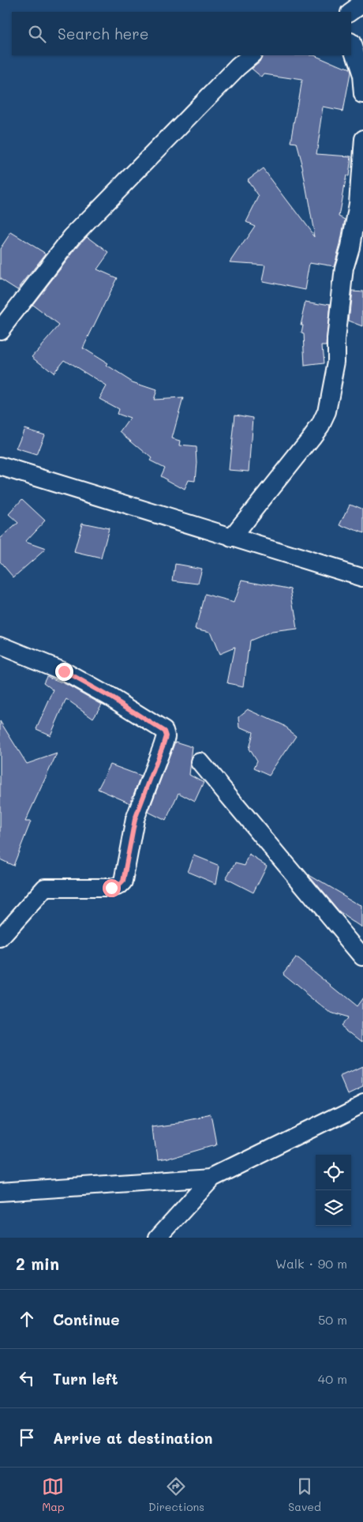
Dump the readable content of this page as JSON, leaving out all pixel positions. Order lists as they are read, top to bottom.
{
  "page": {
    "search": "Search here",
    "heading": ["2 min", "Walk · 90 m"],
    "list": [
      ["Continue", "50 m"],
      ["Turn left", "40 m"],
      "Arrive at destination"
    ],
    "nav": ["Map", "Directions", "Saved"]
  }
}
